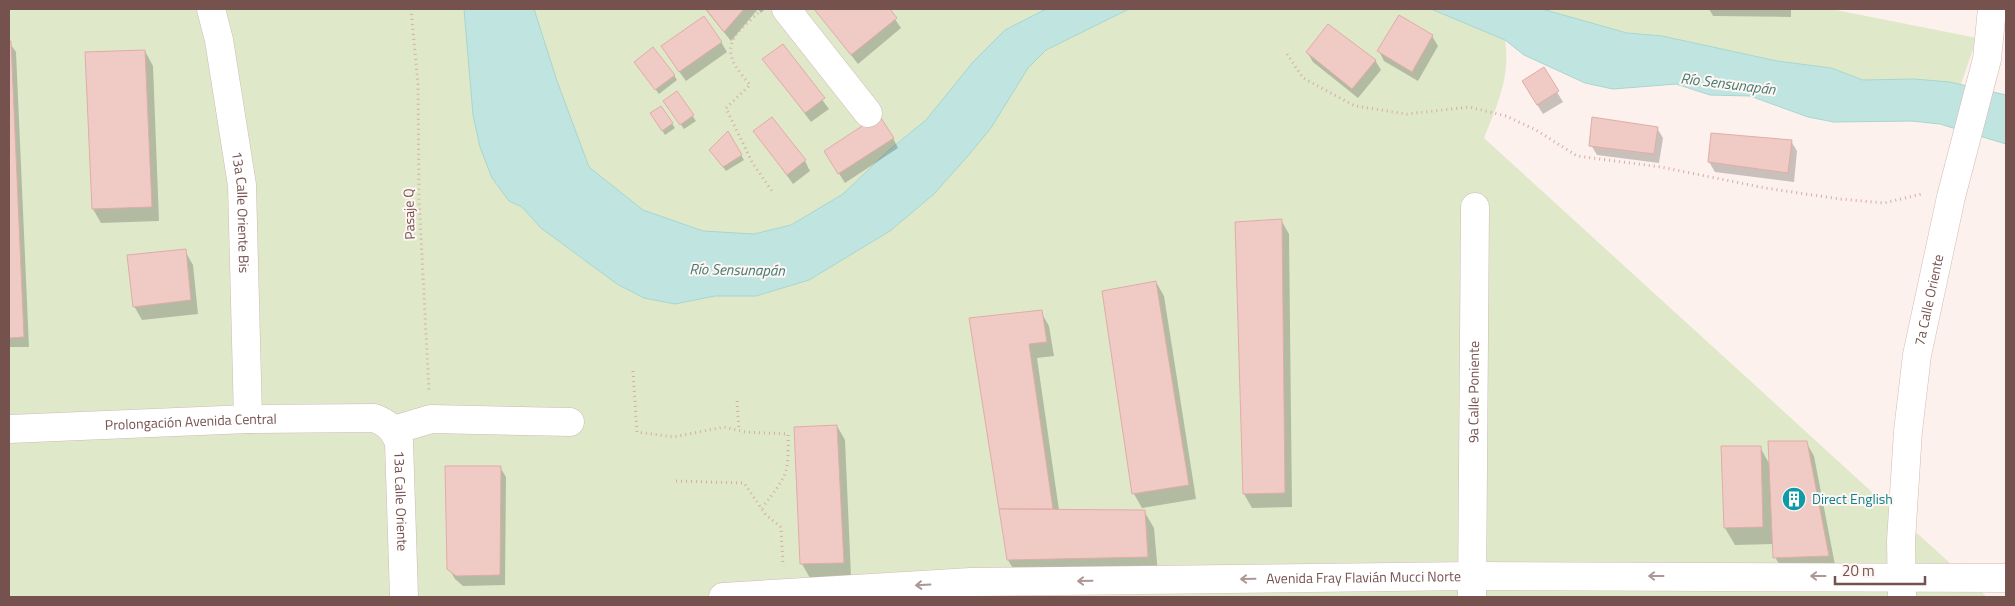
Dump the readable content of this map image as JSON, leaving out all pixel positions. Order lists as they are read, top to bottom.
{
  "streets": {
    "main road": [
      "13a Calle Oriente Bis",
      "7a Calle Oriente",
      "9a Calle Poniente",
      "Prolongación Avenida Central",
      "13a Calle Oriente",
      "Avenida Fray Flavián Mucci Norte"
    ],
    "path": ["Pasaje Q"]
  },
  "crossings": [
    ["13a Calle Oriente Bis", "Prolongación Avenida Central"],
    ["Pasaje Q", "Prolongación Avenida Central"],
    ["7a Calle Oriente", "Avenida Fray Flavián Mucci Norte"],
    ["9a Calle Poniente", "Avenida Fray Flavián Mucci Norte"],
    ["Prolongación Avenida Central", "13a Calle Oriente"]
  ],
  "one_way": ["Avenida Fray Flavián Mucci Norte"],
  "water": ["Río Sensunapán"],
  "places": {
    "building": ["Direct English"]
  },
  "scale_bar": "20 m"
}
